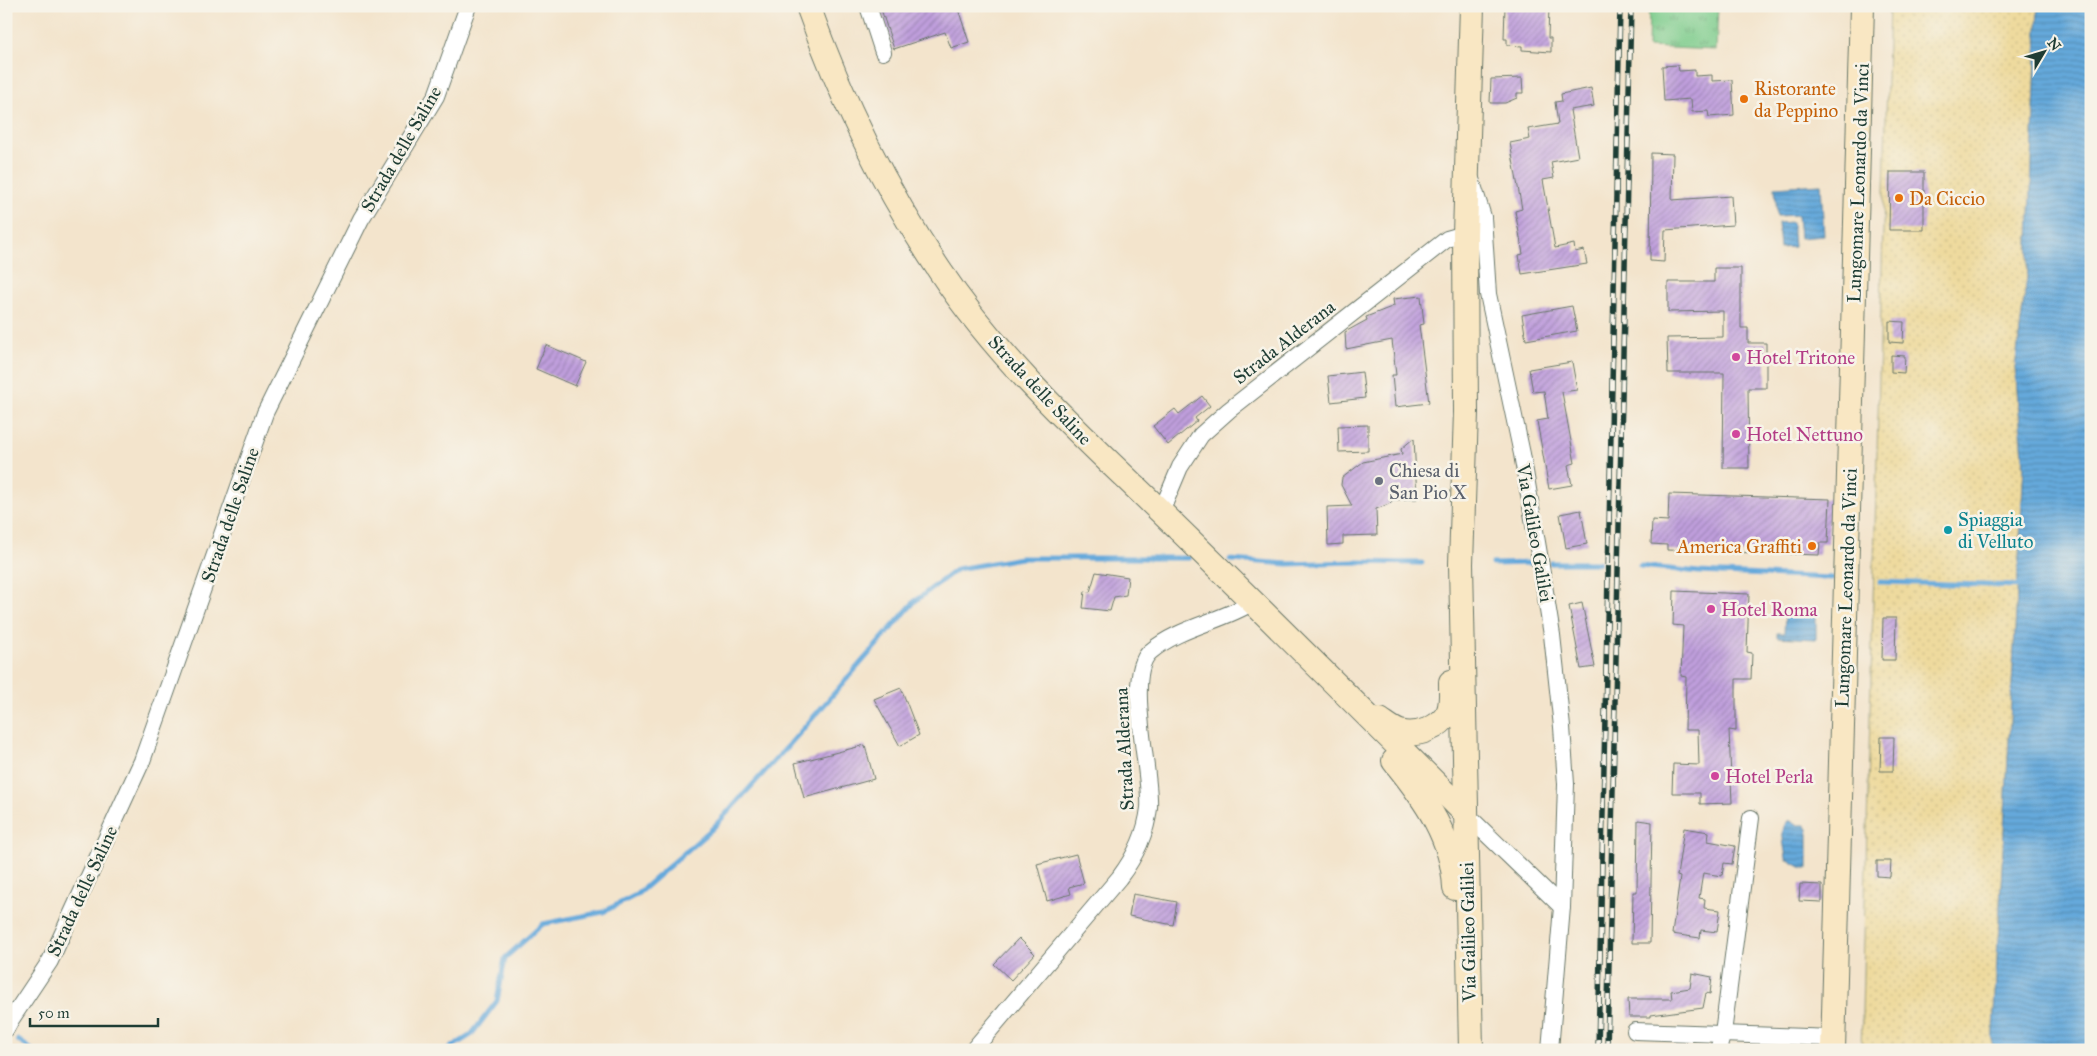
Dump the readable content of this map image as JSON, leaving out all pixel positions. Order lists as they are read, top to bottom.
{
  "streets": {
    "street": [
      "Strada delle Saline",
      "Lungomare Leonardo da Vinci",
      "Strada Alderana",
      "Via Galileo Galilei"
    ]
  },
  "crossings": [
    ["Strada delle Saline", "Strada Alderana"],
    ["Strada delle Saline", "Via Galileo Galilei"],
    ["Strada Alderana", "Via Galileo Galilei"]
  ],
  "places": [
    "Ristorante da Peppino",
    "Da Ciccio",
    "Hotel Tritone",
    "Hotel Nettuno",
    "Chiesa di San Pio X",
    "Spiaggia di Velluto",
    "America Graffiti",
    "Hotel Roma",
    "Hotel Perla"
  ],
  "scale_bar": "50 m",
  "north": "top right"
}
